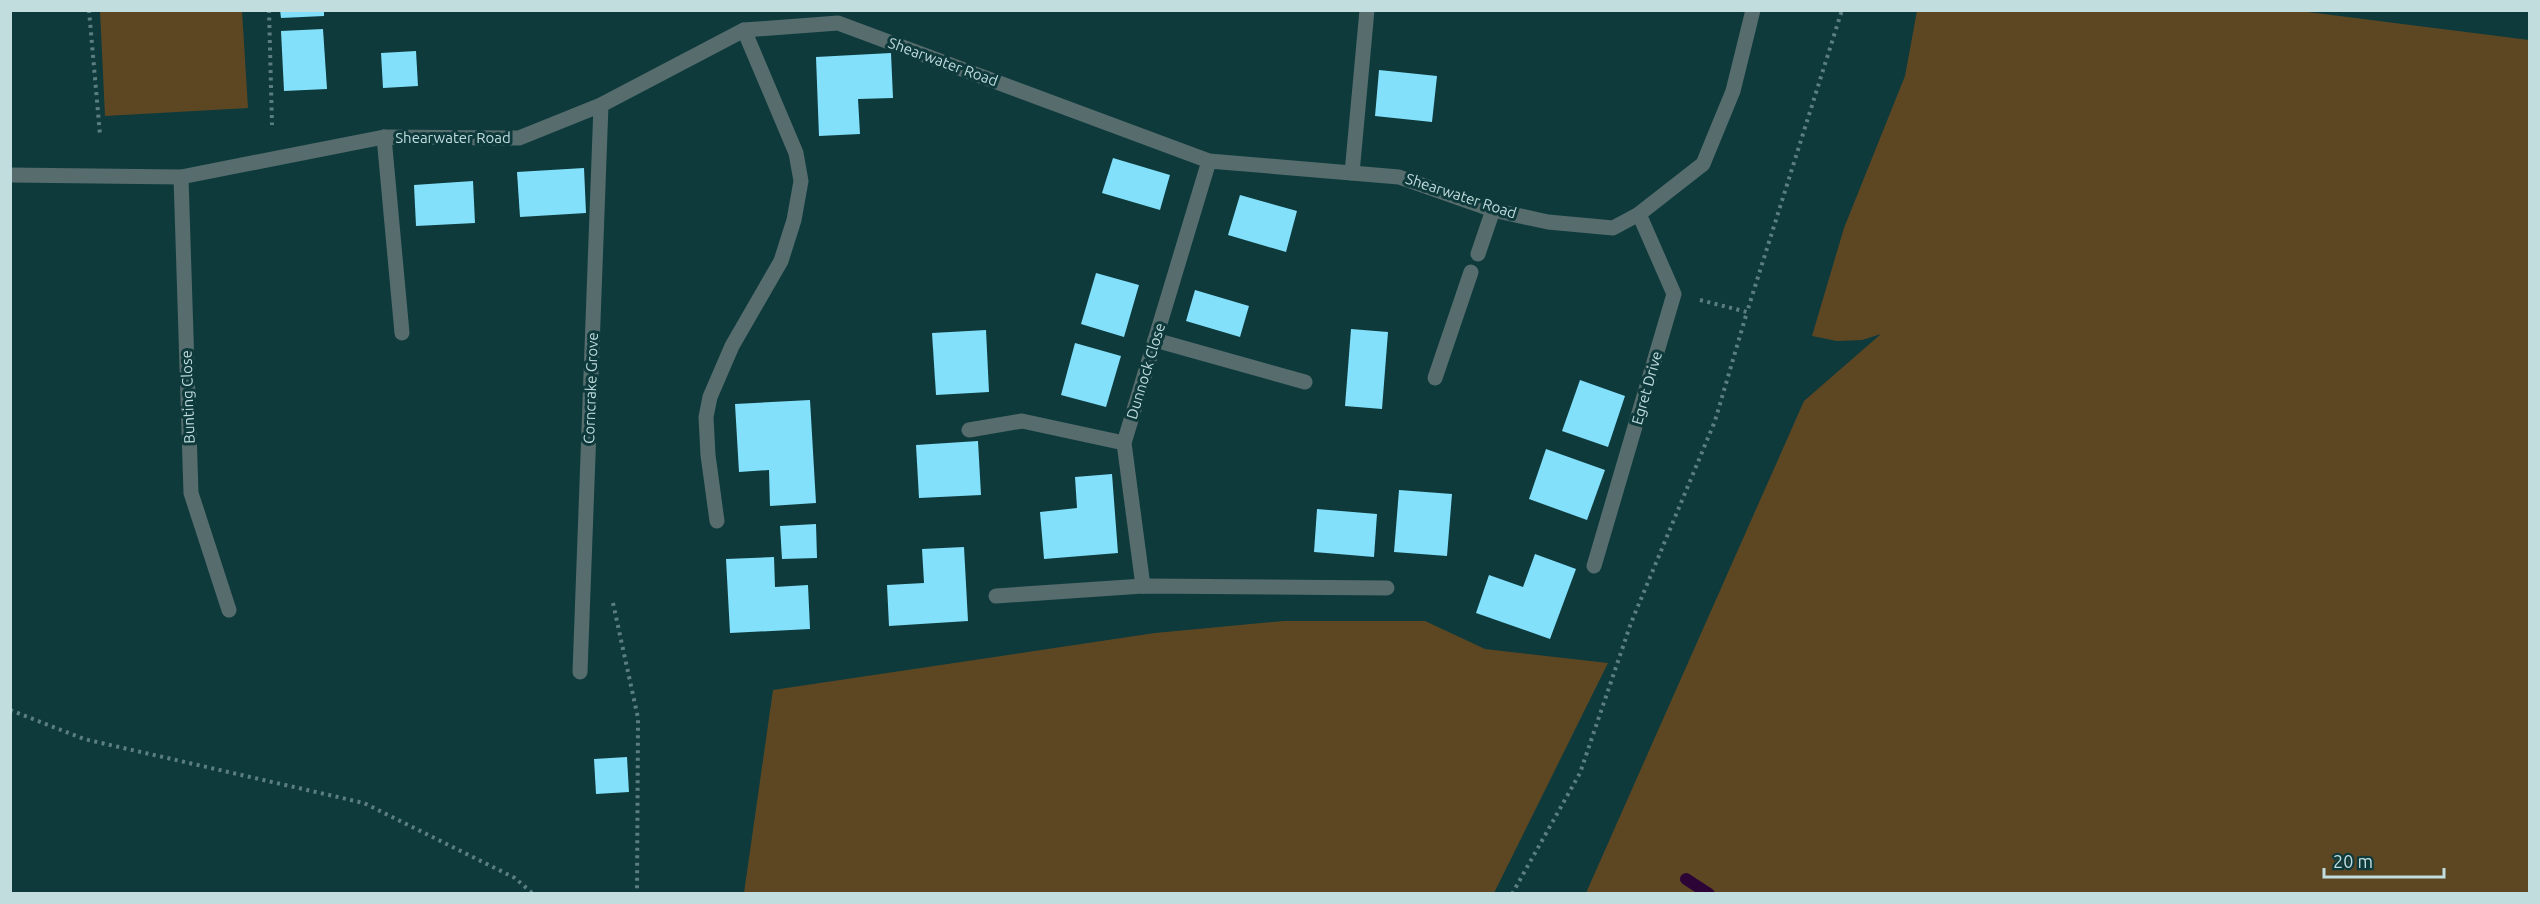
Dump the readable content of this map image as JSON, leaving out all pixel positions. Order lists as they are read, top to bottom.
{
  "streets": {
    "street": [
      "Shearwater Road",
      "Dunnock Close",
      "Corncrake Grove",
      "Egret Drive",
      "Bunting Close"
    ]
  },
  "crossings": [
    ["Shearwater Road", "Dunnock Close"],
    ["Shearwater Road", "Corncrake Grove"],
    ["Shearwater Road", "Bunting Close"]
  ],
  "scale_bar": "20 m"
}
